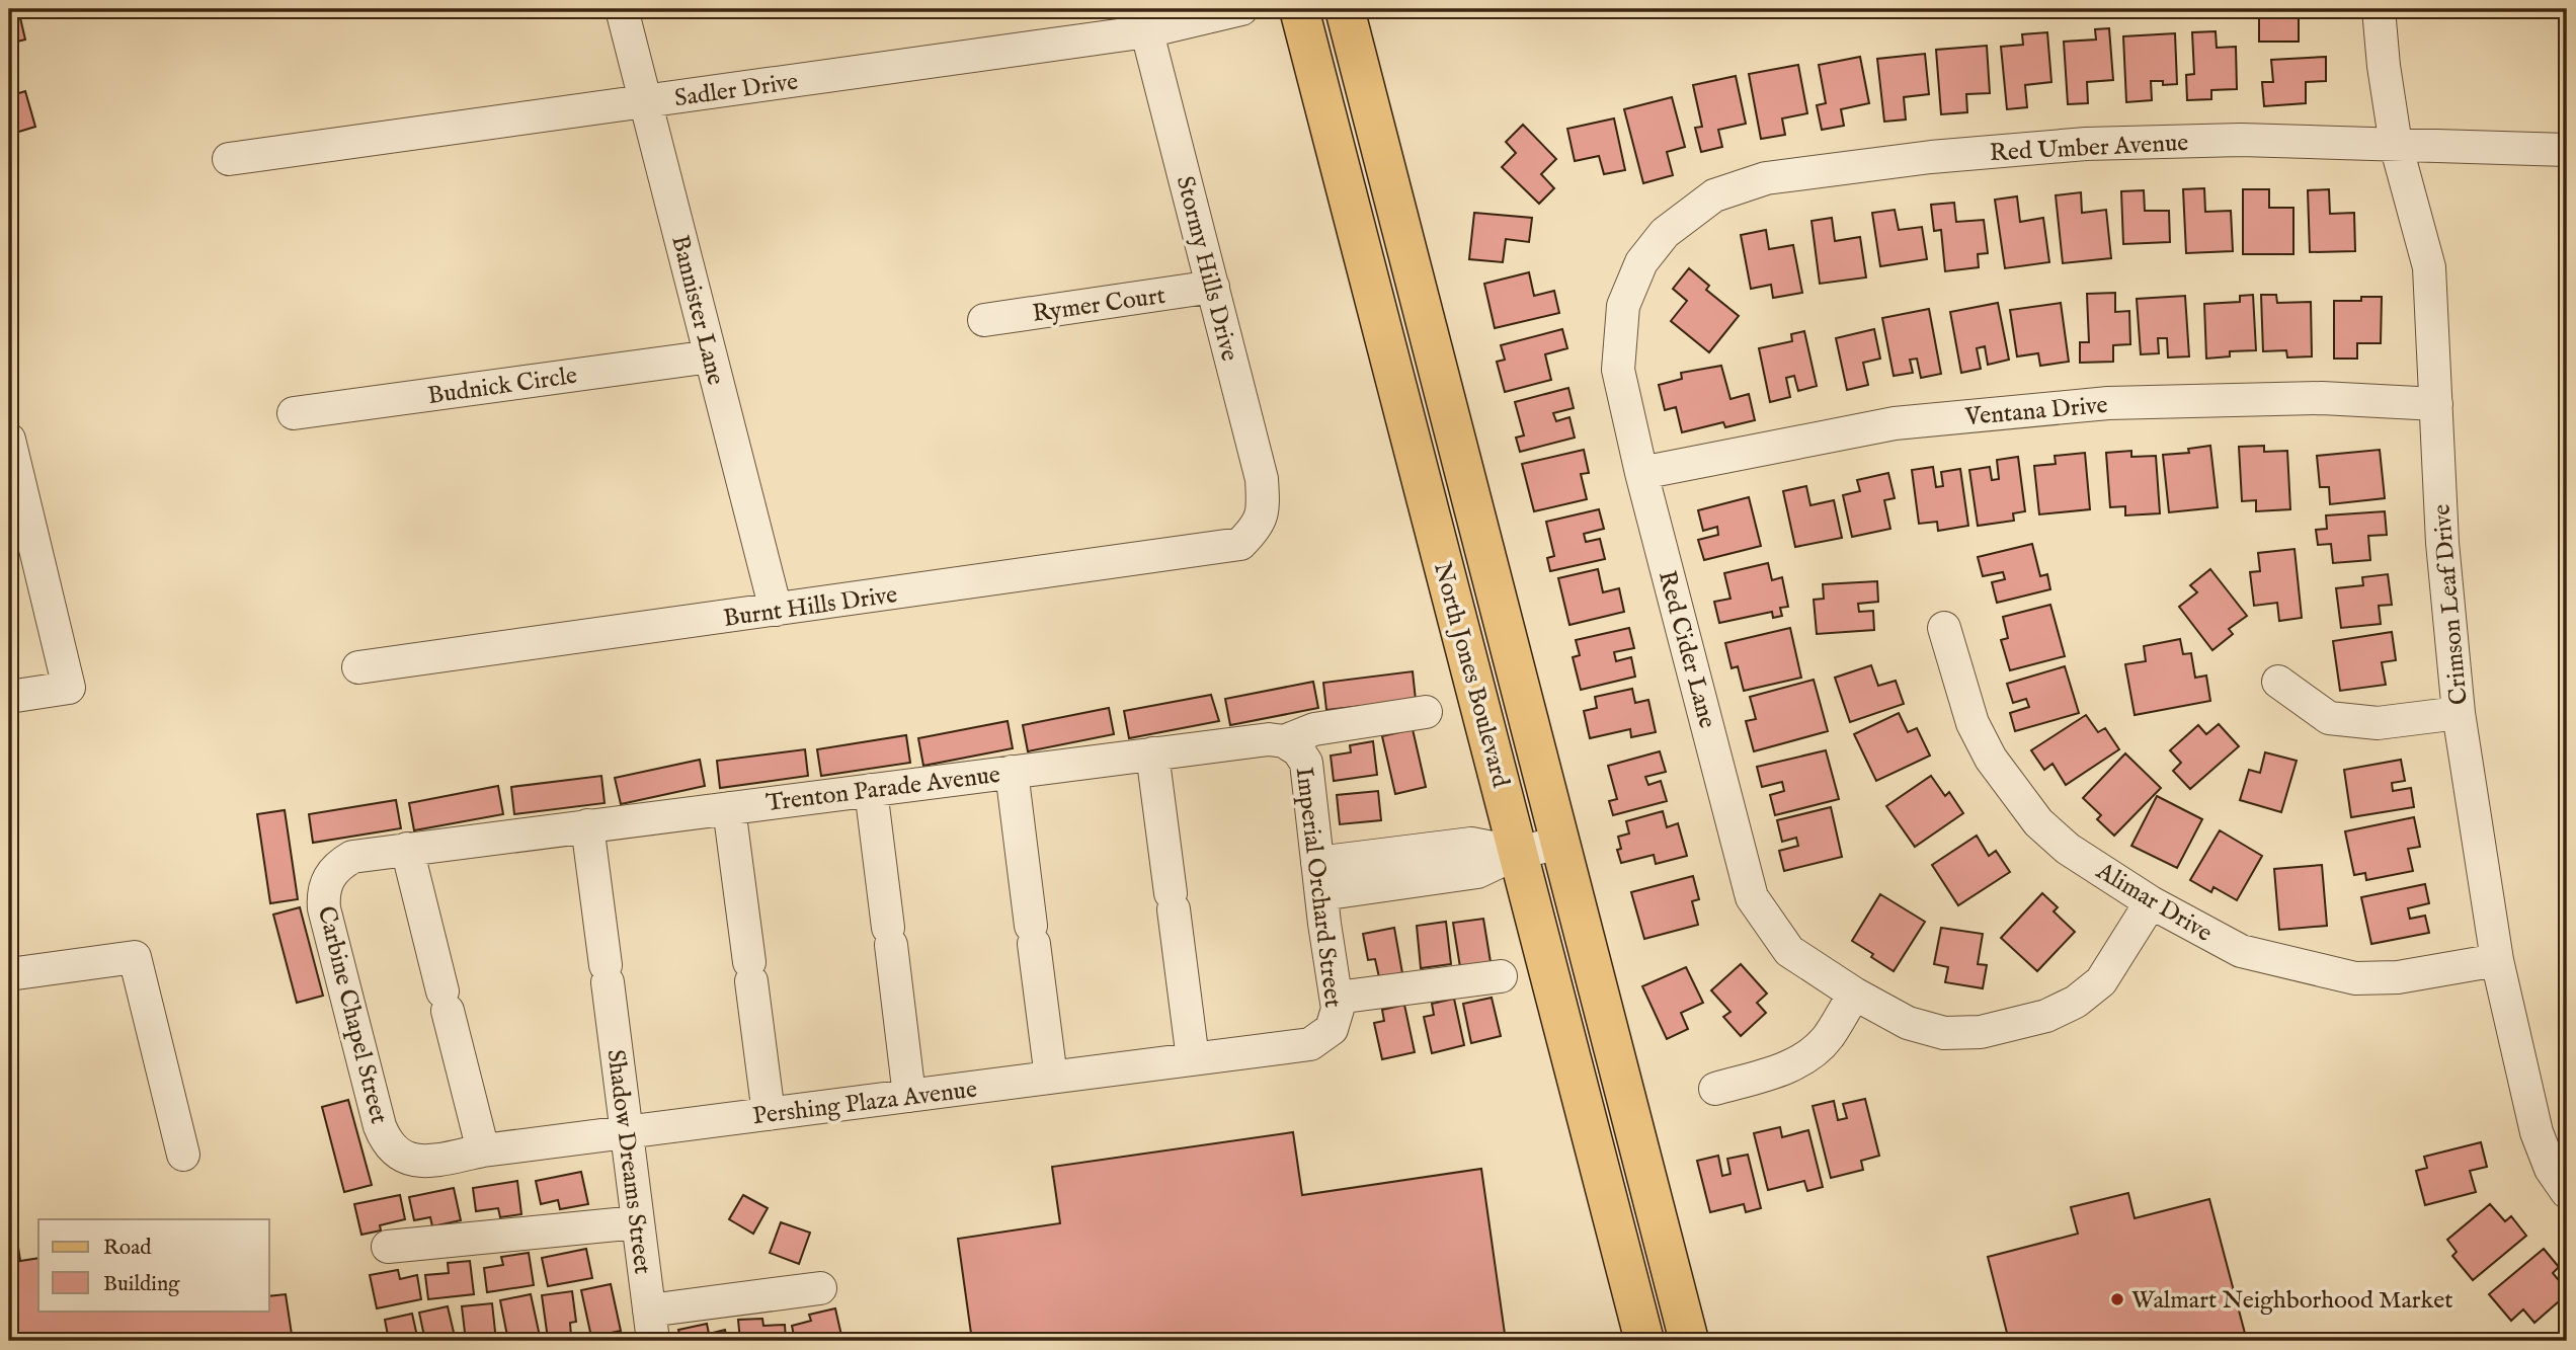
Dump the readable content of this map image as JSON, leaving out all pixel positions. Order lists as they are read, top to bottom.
{
  "streets": {
    "main road": ["North Jones Boulevard"],
    "street": [
      "Sadler Drive",
      "Red Umber Avenue",
      "Stormy Hills Drive",
      "Rymer Court",
      "Bannister Lane",
      "Budnick Circle",
      "Ventana Drive",
      "Crimson Leaf Drive",
      "Burnt Hills Drive",
      "Red Cider Lane",
      "Trenton Parade Avenue",
      "Imperial Orchard Street",
      "Alimar Drive",
      "Carbine Chapel Street",
      "Pershing Plaza Avenue",
      "Shadow Dreams Street"
    ]
  },
  "crossings": [
    ["Sadler Drive", "Stormy Hills Drive"],
    ["Sadler Drive", "Bannister Lane"],
    ["Red Umber Avenue", "Crimson Leaf Drive"],
    ["Red Umber Avenue", "Red Cider Lane"],
    ["Stormy Hills Drive", "Rymer Court"],
    ["Stormy Hills Drive", "Burnt Hills Drive"],
    ["Bannister Lane", "Budnick Circle"],
    ["Bannister Lane", "Burnt Hills Drive"],
    ["Ventana Drive", "Crimson Leaf Drive"],
    ["Ventana Drive", "Red Cider Lane"],
    ["Crimson Leaf Drive", "Alimar Drive"],
    ["Red Cider Lane", "Alimar Drive"],
    ["Trenton Parade Avenue", "Imperial Orchard Street"],
    ["Trenton Parade Avenue", "Carbine Chapel Street"],
    ["Trenton Parade Avenue", "Shadow Dreams Street"],
    ["Imperial Orchard Street", "Pershing Plaza Avenue"],
    ["Carbine Chapel Street", "Pershing Plaza Avenue"],
    ["Pershing Plaza Avenue", "Shadow Dreams Street"]
  ],
  "places": ["Walmart Neighborhood Market"],
  "legend": ["Road", "Building"]
}
